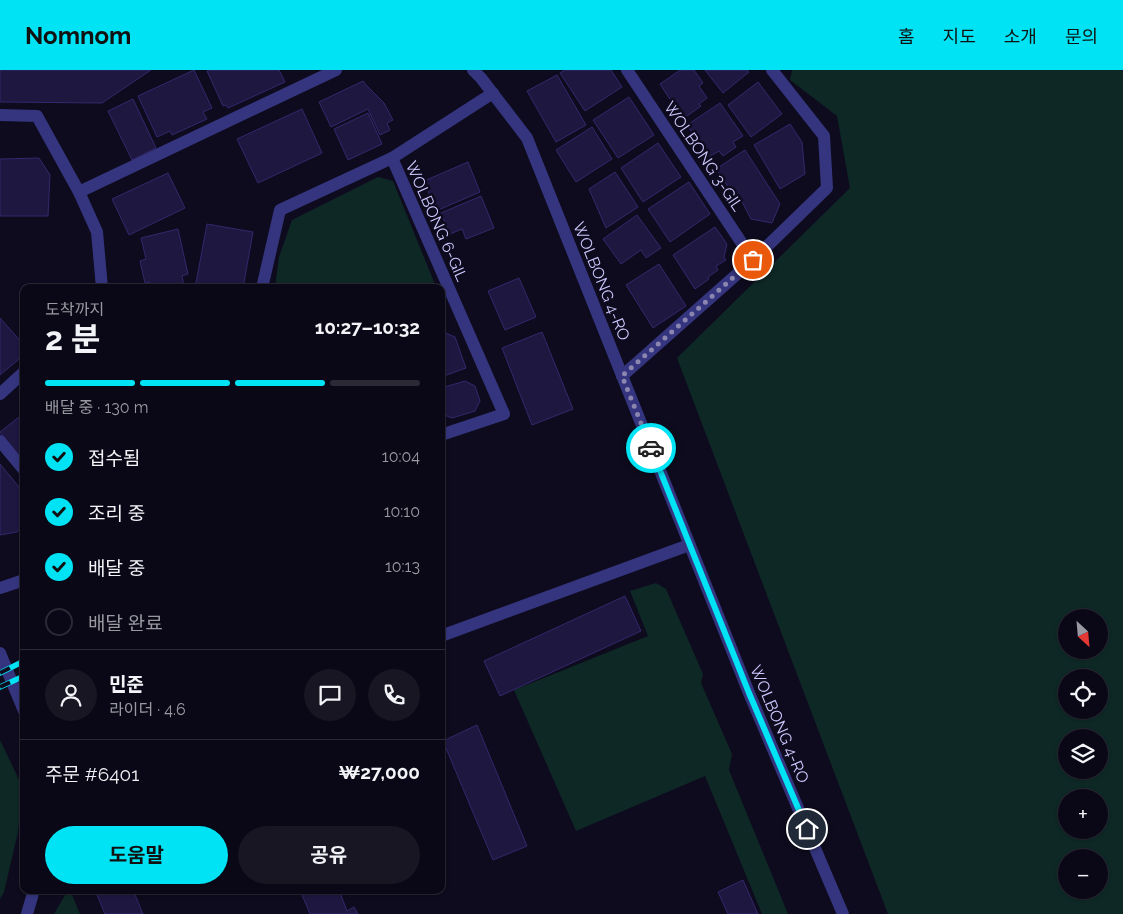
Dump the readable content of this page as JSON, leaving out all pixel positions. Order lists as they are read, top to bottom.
{
  "streets": {
    "street": ["WOLBONG 3-GIL", "WOLBONG 6-GIL", "WOLBONG 4-RO"]
  },
  "crossings": [
    ["WOLBONG 6-GIL", "WOLBONG 4-RO"]
  ],
  "north": "bottom right",
  "page": {
    "header": "Nomnom",
    "nav": [
      "홈",
      "지도",
      "소개",
      "문의"
    ],
    "heading": ["2 분", "도착까지", "10:27–10:32"],
    "panel": [
      "민준",
      "라이더 · 4.6",
      "주문 #6401",
      "₩27,000"
    ],
    "bar": "배달 중 · 130 m",
    "list": [
      ["접수됨", "10:04"],
      ["조리 중", "10:10"],
      ["배달 중", "10:13"],
      "배달 완료"
    ],
    "map_buttons": ["+", "−"],
    "buttons": ["도움말", "공유"]
  }
}
